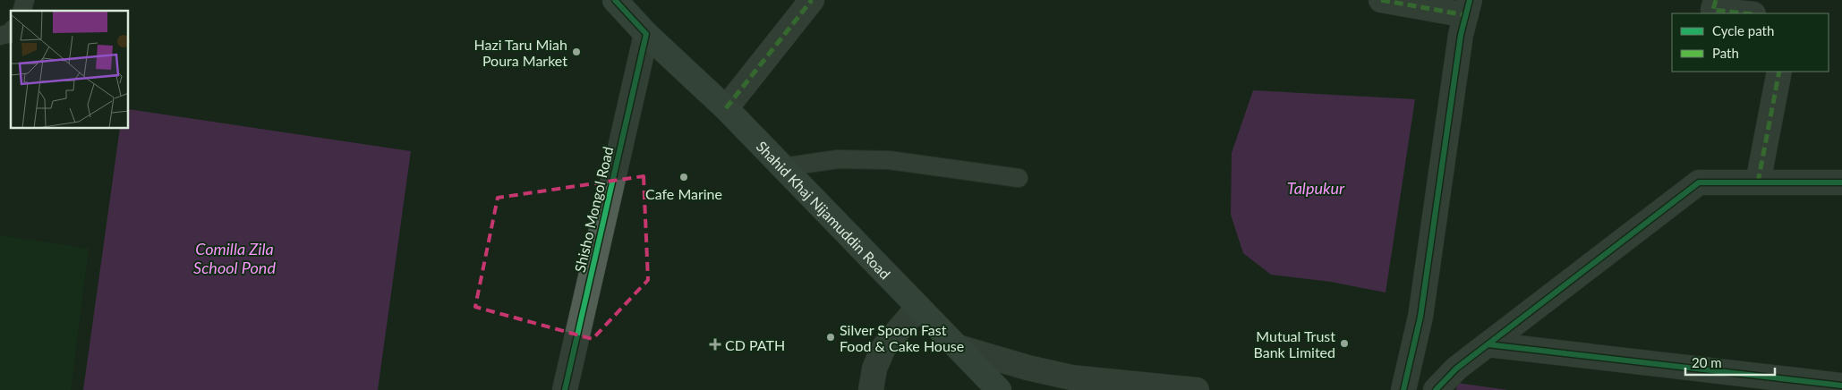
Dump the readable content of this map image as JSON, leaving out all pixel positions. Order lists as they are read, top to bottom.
{
  "streets": {
    "main road": ["Shahid Khaj Nijamuddin Road"],
    "street": ["Shisho Mongol Road"]
  },
  "crossings": [
    ["Shisho Mongol Road", "Shahid Khaj Nijamuddin Road"]
  ],
  "water": ["Talpukur", "Comilla Zila School Pond"],
  "places": {
    "other": [
      "Hazi Taru Miah Poura Market",
      "Cafe Marine",
      "Silver Spoon Fast Food & Cake House",
      "Mutual Trust Bank Limited"
    ],
    "health": ["CD PATH"]
  },
  "legend": ["Cycle path", "Path"],
  "scale_bar": "20 m"
}
